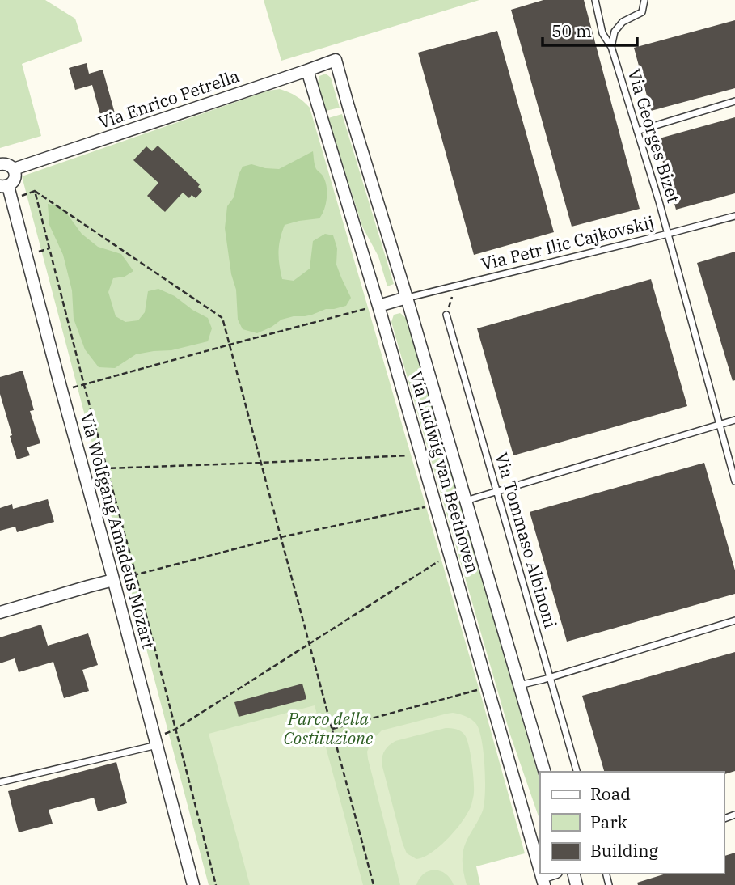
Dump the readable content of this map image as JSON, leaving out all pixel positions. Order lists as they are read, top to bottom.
{
  "streets": {
    "street": ["Via Enrico Petrella", "Via Ludwig van Beethoven", "Via Wolfgang Amadeus Mozart"],
    "lane": ["Via Georges Bizet", "Via Petr Ilic Cajkovskij", "Via Tommaso Albinoni"]
  },
  "crossings": [
    ["Via Enrico Petrella", "Via Ludwig van Beethoven"],
    ["Via Georges Bizet", "Via Petr Ilic Cajkovskij"],
    ["Via Petr Ilic Cajkovskij", "Via Ludwig van Beethoven"]
  ],
  "parks": ["Parco della Costituzione"],
  "legend": ["Road", "Park", "Building"],
  "scale_bar": "50 m"
}
